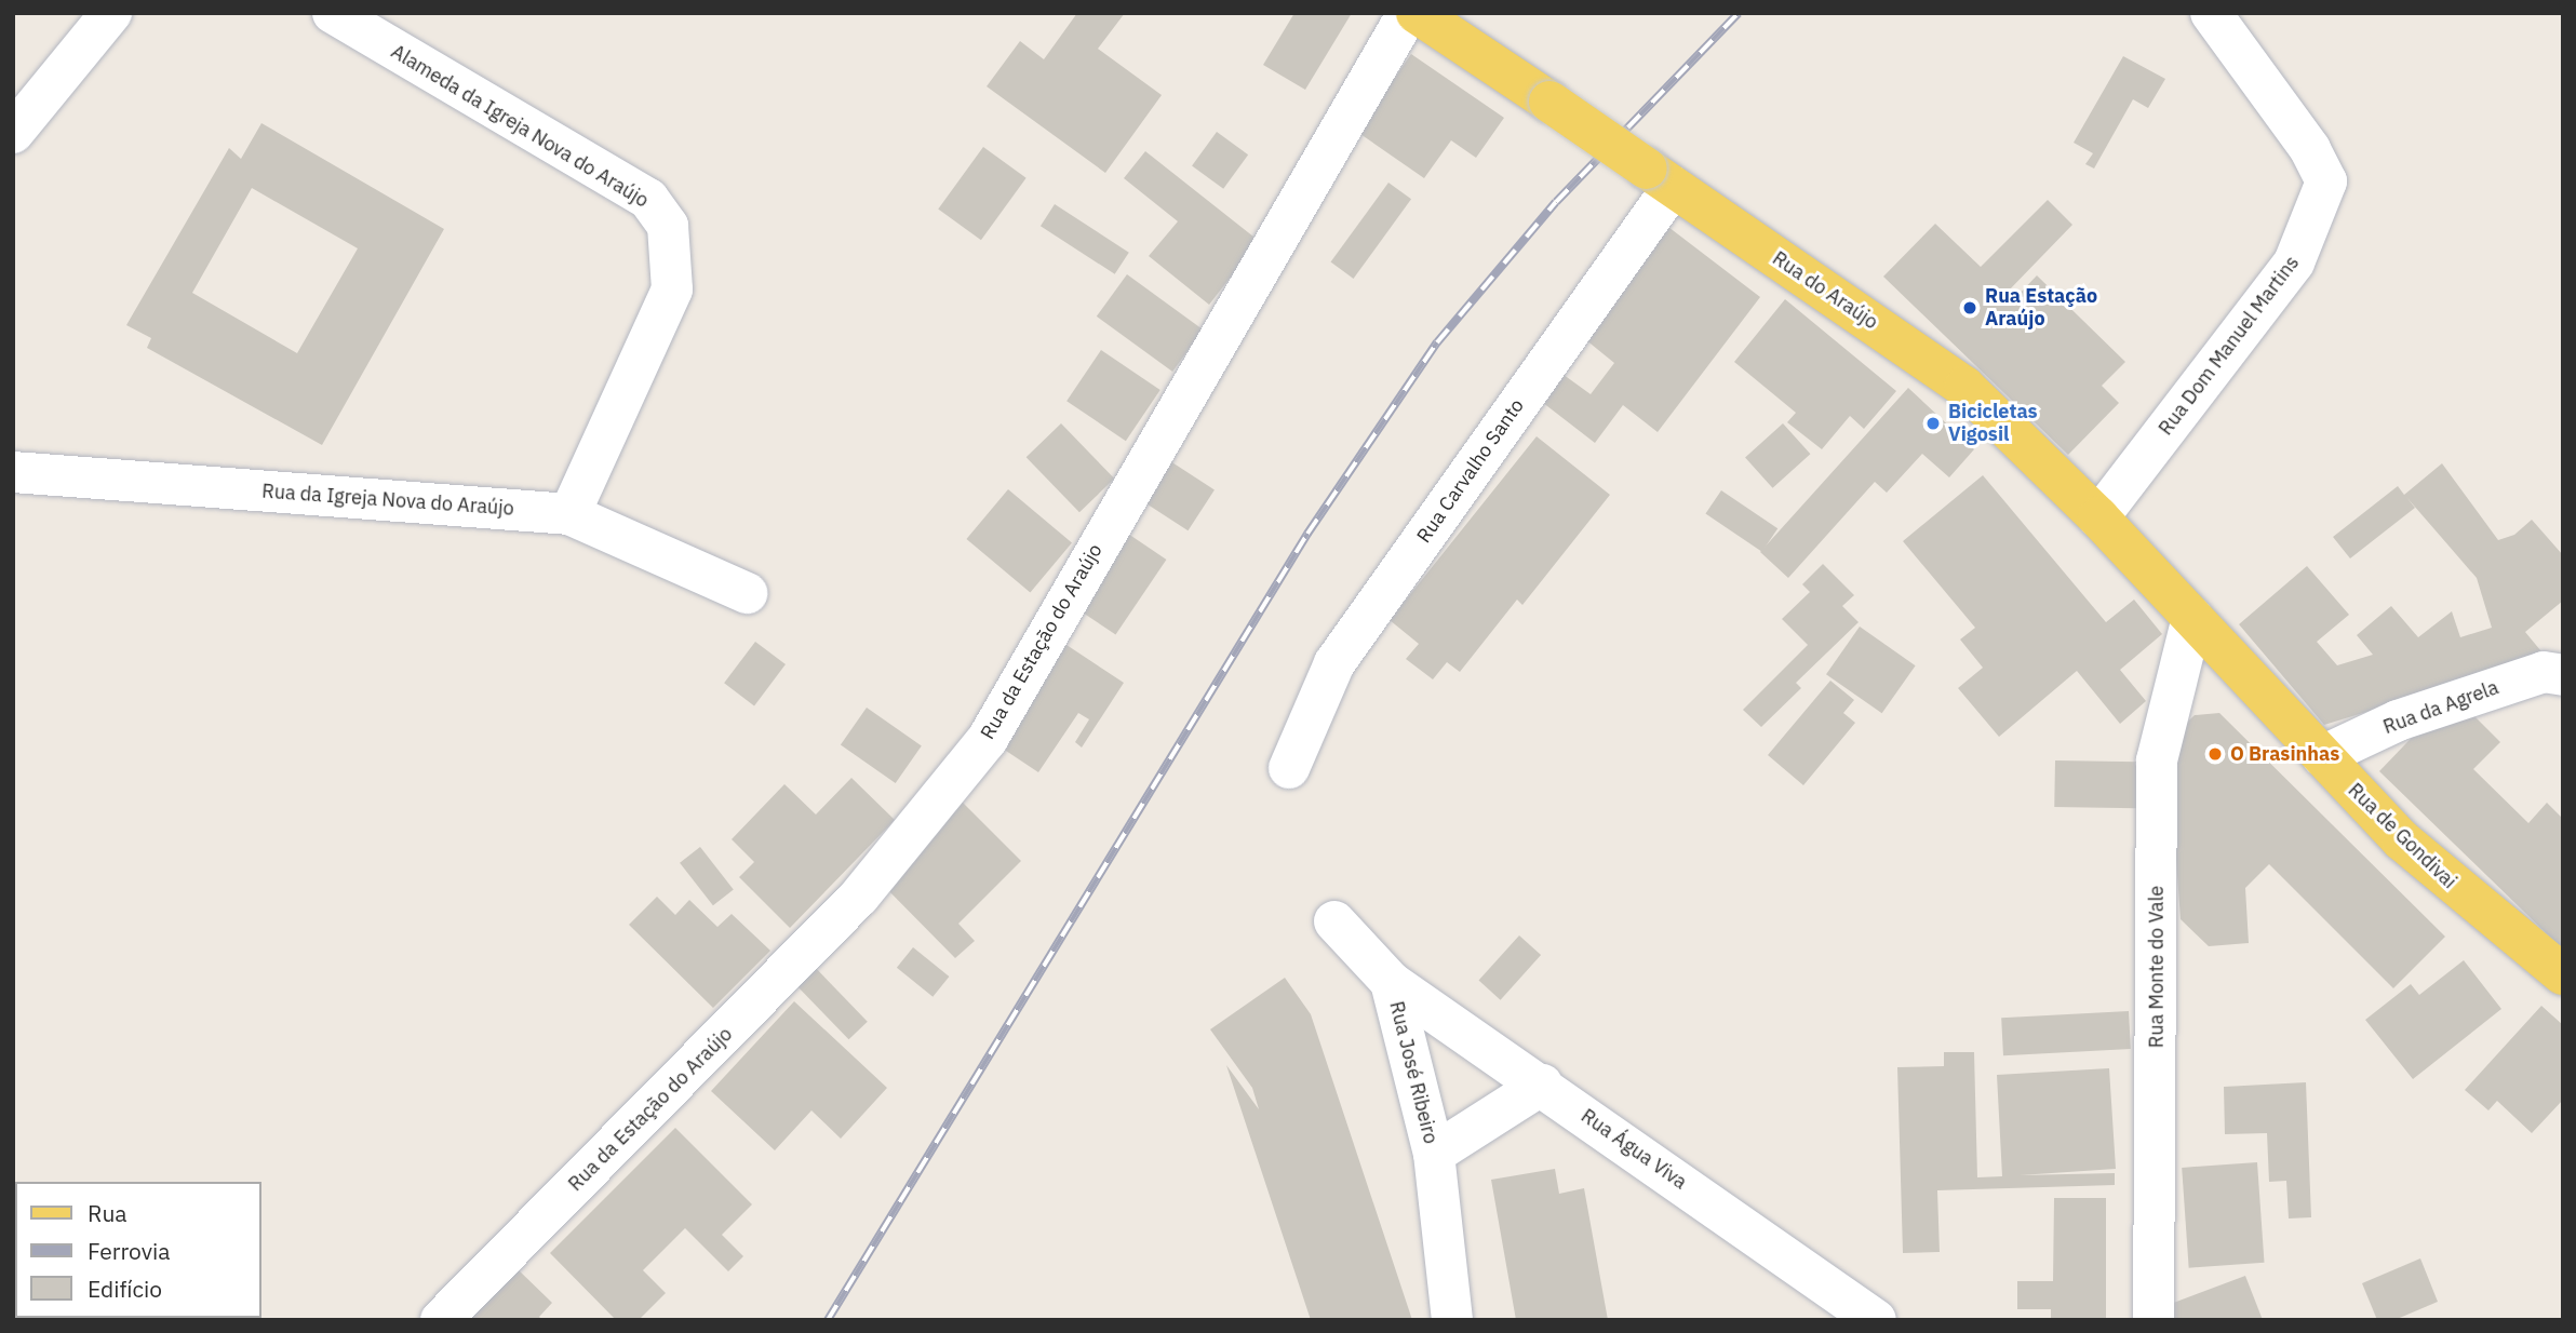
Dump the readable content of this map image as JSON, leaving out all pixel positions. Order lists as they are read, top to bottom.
{
  "streets": {
    "main road": ["Rua do Araújo", "Rua de Gondivai"],
    "street": [
      "Alameda da Igreja Nova do Araújo",
      "Rua Dom Manuel Martins",
      "Rua Carvalho Santo",
      "Rua da Igreja Nova do Araújo",
      "Rua da Estação do Araújo",
      "Rua da Agrela",
      "Rua Monte do Vale",
      "Rua José Ribeiro",
      "Rua Água Viva"
    ]
  },
  "crossings": [
    ["Alameda da Igreja Nova do Araújo", "Rua da Igreja Nova do Araújo"],
    ["Rua do Araújo", "Rua Dom Manuel Martins"],
    ["Rua do Araújo", "Rua Carvalho Santo"],
    ["Rua do Araújo", "Rua de Gondivai"],
    ["Rua do Araújo", "Rua Monte do Vale"],
    ["Rua da Agrela", "Rua de Gondivai"],
    ["Rua de Gondivai", "Rua Monte do Vale"],
    ["Rua José Ribeiro", "Rua Água Viva"]
  ],
  "places": ["Rua Estação Araújo", "Bicicletas Vigosil", "O Brasinhas"],
  "legend": ["Rua", "Ferrovia", "Edifício"]
}
